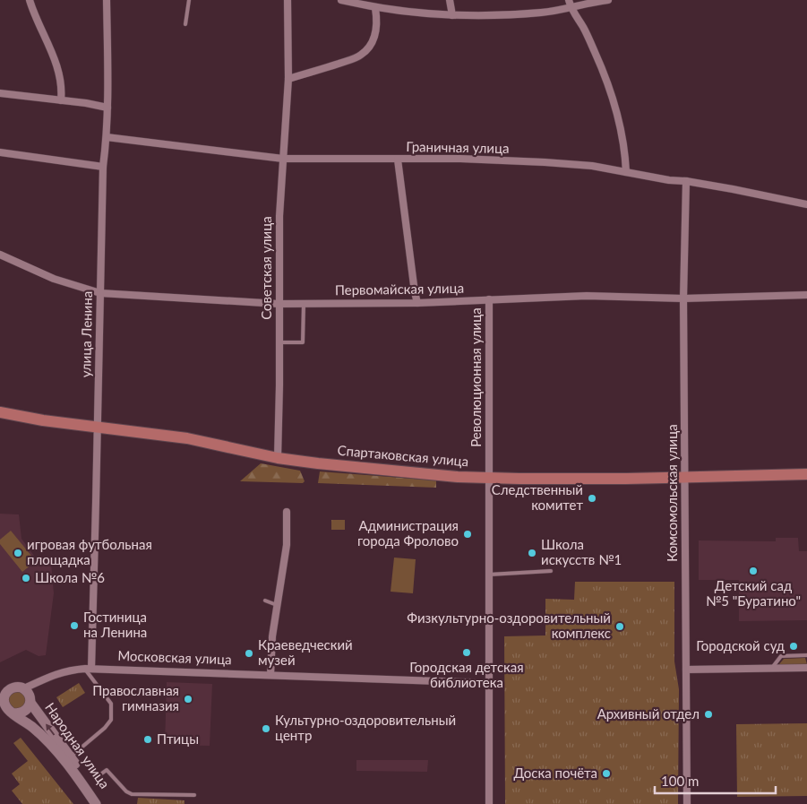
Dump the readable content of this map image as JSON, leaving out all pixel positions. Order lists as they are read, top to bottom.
{
  "streets": {
    "main road": ["Спартаковская улица"],
    "street": [
      "Граничная улица",
      "Советская улица",
      "Первомайская улица",
      "улица Ленина",
      "Революционная улица",
      "Комсомольская улица",
      "Московская улица",
      "Народная улица"
    ]
  },
  "crossings": [
    ["Граничная улица", "Советская улица"],
    ["Граничная улица", "улица Ленина"],
    ["Граничная улица", "Комсомольская улица"],
    ["Советская улица", "Первомайская улица"],
    ["Советская улица", "Спартаковская улица"],
    ["Первомайская улица", "улица Ленина"],
    ["Первомайская улица", "Революционная улица"],
    ["Первомайская улица", "Комсомольская улица"],
    ["улица Ленина", "Спартаковская улица"],
    ["улица Ленина", "Московская улица"],
    ["Революционная улица", "Спартаковская улица"],
    ["Революционная улица", "Московская улица"],
    ["Спартаковская улица", "Комсомольская улица"],
    ["Московская улица", "Народная улица"]
  ],
  "places": [
    "Следственный комитет",
    "Администрация города Фролово",
    "игровая футбольная площадка",
    "Школа искусств №1",
    "Детский сад №5 \"Буратино\"",
    "Школа №6",
    "Гостиница на Ленина",
    "Физкультурно-оздоровительный комплекс",
    "Городской суд",
    "Городская детская библиотека",
    "Краеведческий музей",
    "Православная гимназия",
    "Архивный отдел",
    "Культурно-оздоровительный центр",
    "Птицы",
    "Доска почёта"
  ],
  "scale_bar": "100 m"
}
